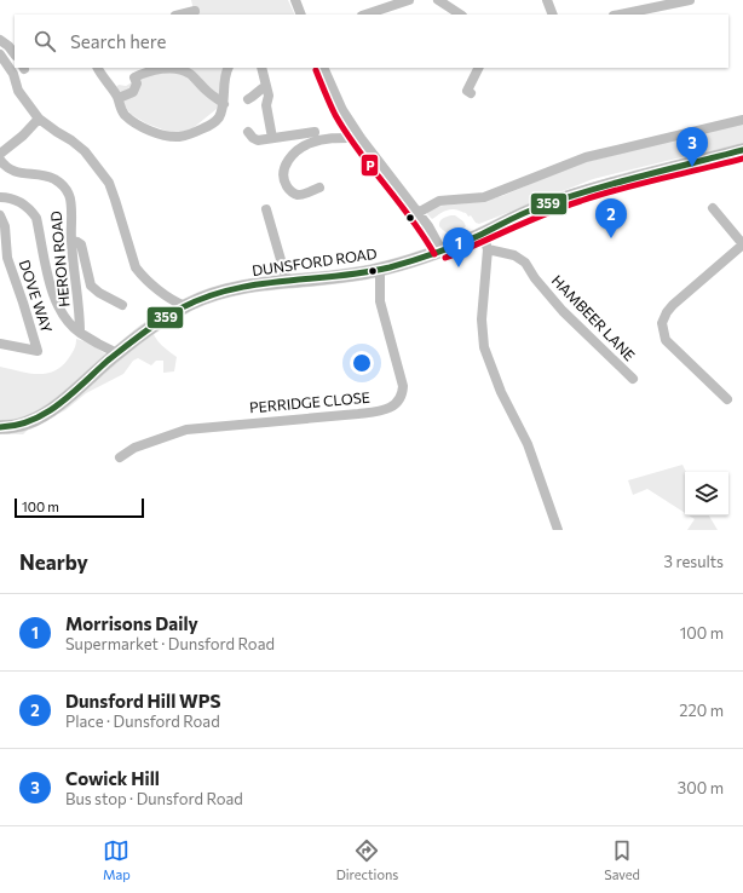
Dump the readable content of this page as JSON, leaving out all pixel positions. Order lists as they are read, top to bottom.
{
  "streets": {
    "main road": ["DUNSFORD ROAD"],
    "street": [
      "HERON ROAD",
      "DOVE WAY",
      "HAMBEER LANE",
      "PERRIDGE CLOSE"
    ]
  },
  "crossings": [
    ["DUNSFORD ROAD", "PERRIDGE CLOSE"]
  ],
  "lines": ["transit line P", "transit line 359"],
  "scale_bar": "100 m",
  "page": {
    "search": "Search here",
    "pins": ["3", "2", "1"],
    "scale": "100 m",
    "heading": ["Nearby", "3 results"],
    "list": [
      {
        "mark": "1",
        "name": "Morrisons Daily",
        "note": "Supermarket · Dunsford Road",
        "value": "100 m"
      },
      {
        "mark": "2",
        "name": "Dunsford Hill WPS",
        "note": "Place · Dunsford Road",
        "value": "220 m"
      },
      {
        "mark": "3",
        "name": "Cowick Hill",
        "note": "Bus stop · Dunsford Road",
        "value": "300 m"
      }
    ],
    "nav": ["Map", "Directions", "Saved"]
  }
}
